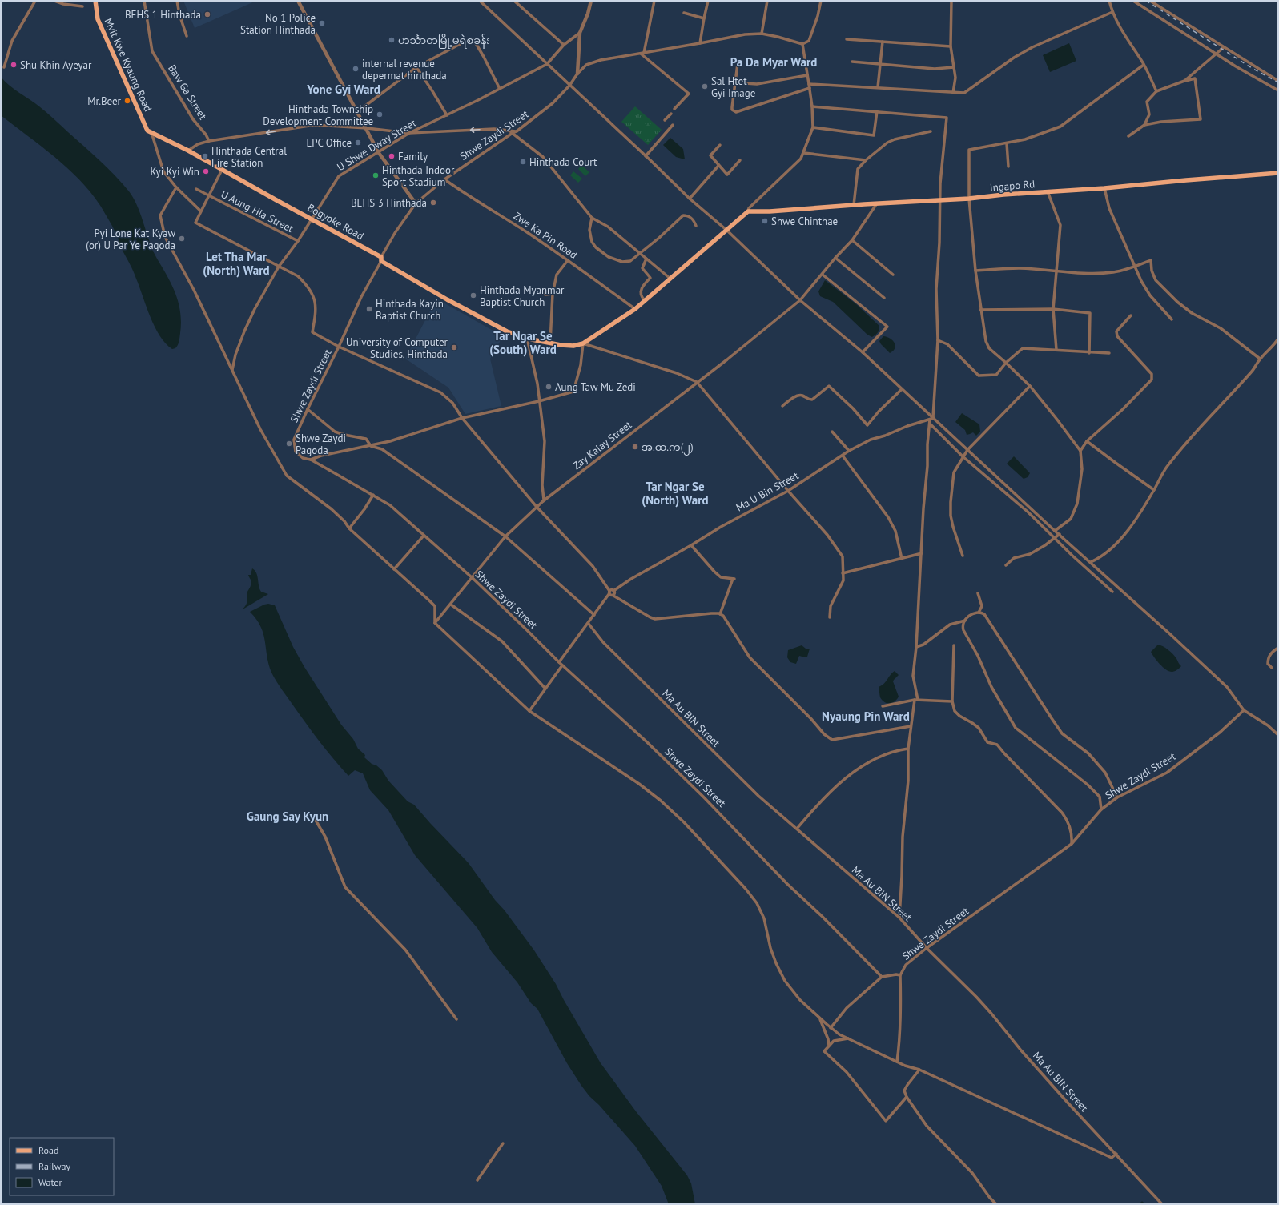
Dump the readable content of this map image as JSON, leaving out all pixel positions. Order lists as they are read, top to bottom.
{
  "streets": {
    "main road": ["Myit Kwe Kyaung Road", "Ingapo Rd", "Bogyoke Road"],
    "street": [
      "Baw Ga Street",
      "Shwe Zaydi Street",
      "U Shwe Dway Street",
      "U Aung Hla Street",
      "Zwe Ka Pin Road",
      "Zay Kalay Street",
      "Ma U Bin Street",
      "Ma Au BIN Street"
    ]
  },
  "crossings": [
    ["Myit Kwe Kyaung Road", "Bogyoke Road"],
    ["Shwe Zaydi Street", "Bogyoke Road"],
    ["Shwe Zaydi Street", "Zwe Ka Pin Road"],
    ["Shwe Zaydi Street", "Zay Kalay Street"],
    ["Shwe Zaydi Street", "Ma Au BIN Street"],
    ["U Shwe Dway Street", "U Aung Hla Street"],
    ["U Shwe Dway Street", "Bogyoke Road"],
    ["Ingapo Rd", "Zay Kalay Street"]
  ],
  "districts": [
    "Pa Da Myar Ward",
    "Yone Gyi Ward",
    "Let Tha Mar (North) Ward",
    "Tar Ngar Se (South) Ward",
    "Tar Ngar Se (North) Ward",
    "Nyaung Pin Ward",
    "Gaung Say Kyun"
  ],
  "places": [
    "BEHS 1 Hinthada",
    "No 1 Police Station Hinthada",
    "ဟင်္သာတမြို့မရဲစခန်း",
    "Shu Khin Ayeyar",
    "internal revenue depermat hinthada",
    "Sal Htet Gyi Image",
    "Mr.Beer",
    "Hinthada Township Development Committee",
    "EPC Office",
    "Hinthada Central Fire Station",
    "Family",
    "Hinthada Court",
    "Kyi Kyi Win",
    "Hinthada Indoor Sport Stadium",
    "BEHS 3 Hinthada",
    "Shwe Chinthae",
    "Pyi Lone Kat Kyaw (or) U Par Ye Pagoda",
    "Hinthada Myanmar Baptist Church",
    "Hinthada Kayin Baptist Church",
    "University of Computer Studies, Hinthada",
    "Aung Taw Mu Zedi",
    "Shwe Zaydi Pagoda",
    "အ.ထ.က(၂)"
  ],
  "legend": ["Road", "Railway", "Water"]
}
